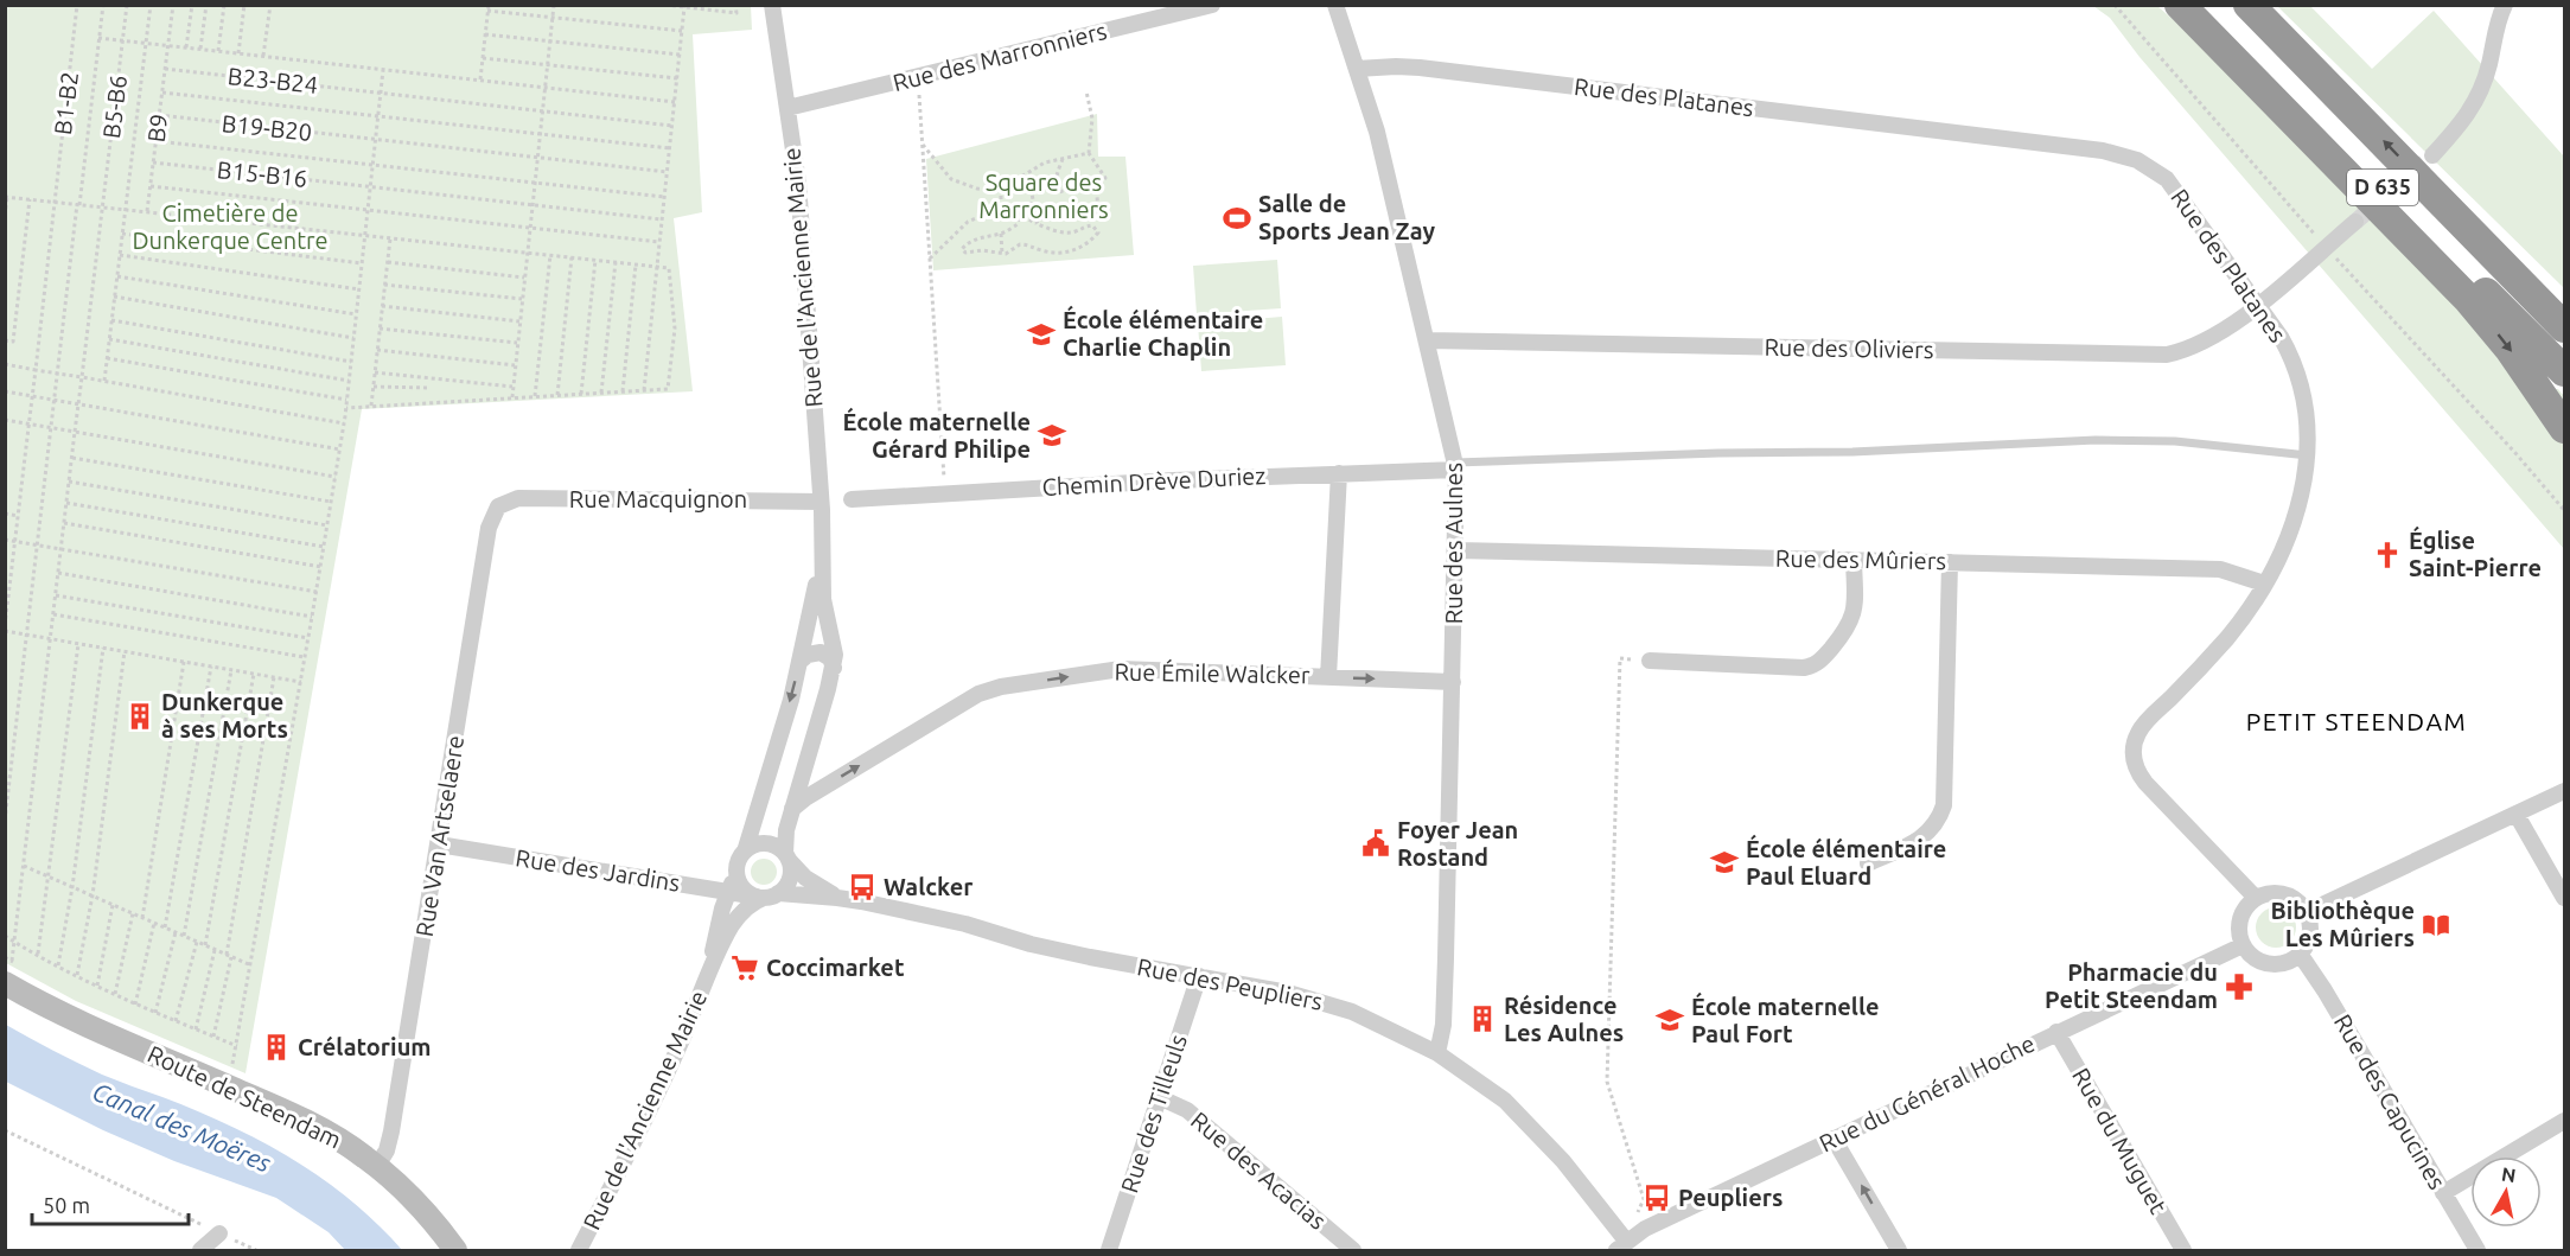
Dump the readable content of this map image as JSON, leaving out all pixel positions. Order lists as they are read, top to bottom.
{
  "streets": {
    "highway": ["D 635"],
    "street": [
      "Rue des Marronniers",
      "Rue des Platanes",
      "Rue de l'Ancienne Mairie",
      "Rue des Oliviers",
      "Chemin Drève Duriez",
      "Rue Macquignon",
      "Rue des Aulnes",
      "Rue des Mûriers",
      "Rue Émile Walcker",
      "Rue Van Artselaere",
      "Rue des Jardins",
      "Rue des Peupliers",
      "Rue du Général Hoche",
      "Route de Steendam",
      "Rue des Capucines",
      "Rue des Tilleuls",
      "Rue du Muguet",
      "Rue des Acacias"
    ],
    "path": [
      "B23-B24",
      "B1-B2",
      "B5-B6",
      "B9",
      "B19-B20",
      "B15-B16"
    ]
  },
  "crossings": [
    ["Rue des Marronniers", "Rue de l'Ancienne Mairie"],
    ["B23-B24", "B9"],
    ["Rue des Platanes", "Rue des Oliviers"],
    ["Rue des Platanes", "Rue des Aulnes"],
    ["Rue des Platanes", "Rue des Mûriers"],
    ["Rue des Platanes", "Rue du Général Hoche"],
    ["Rue des Platanes", "Rue des Capucines"],
    ["B5-B6", "Route de Steendam"],
    ["B9", "B19-B20"],
    ["B9", "B15-B16"],
    ["Rue de l'Ancienne Mairie", "Rue Macquignon"],
    ["Rue de l'Ancienne Mairie", "Rue Émile Walcker"],
    ["Rue de l'Ancienne Mairie", "Rue des Jardins"],
    ["Rue de l'Ancienne Mairie", "Rue des Peupliers"],
    ["Rue des Oliviers", "Rue des Aulnes"],
    ["Chemin Drève Duriez", "Rue des Aulnes"],
    ["Rue Macquignon", "Rue Van Artselaere"],
    ["Rue des Aulnes", "Rue des Mûriers"],
    ["Rue des Aulnes", "Rue Émile Walcker"],
    ["Rue des Aulnes", "Rue des Peupliers"],
    ["Rue Van Artselaere", "Rue des Jardins"],
    ["Rue Van Artselaere", "Route de Steendam"],
    ["Rue des Jardins", "Rue des Peupliers"],
    ["Rue des Peupliers", "Rue du Général Hoche"],
    ["Rue des Peupliers", "Rue des Tilleuls"],
    ["Rue du Général Hoche", "Rue des Capucines"],
    ["Rue du Général Hoche", "Rue du Muguet"],
    ["Rue des Tilleuls", "Rue des Acacias"]
  ],
  "one_way": ["Rue Émile Walcker"],
  "districts": ["PETIT STEENDAM"],
  "water": ["Canal des Moëres"],
  "parks": ["Square des Marronniers", "Cimetière de Dunkerque Centre"],
  "places": {
    "sports": ["Salle de Sports Jean Zay"],
    "school or university": [
      "École élémentaire Charlie Chaplin",
      "École maternelle Gérard Philipe",
      "École élémentaire Paul Eluard",
      "École maternelle Paul Fort"
    ],
    "church": ["Église Saint-Pierre"],
    "building": ["Dunkerque à ses Morts", "Résidence Les Aulnes", "Crélatorium"],
    "public building": ["Foyer Jean Rostand"],
    "bus stop": ["Walcker", "Peupliers"],
    "library": ["Bibliothèque Les Mûriers"],
    "supermarket": ["Coccimarket"],
    "pharmacy": ["Pharmacie du Petit Steendam"]
  },
  "scale_bar": "50 m",
  "north": "top"
}
